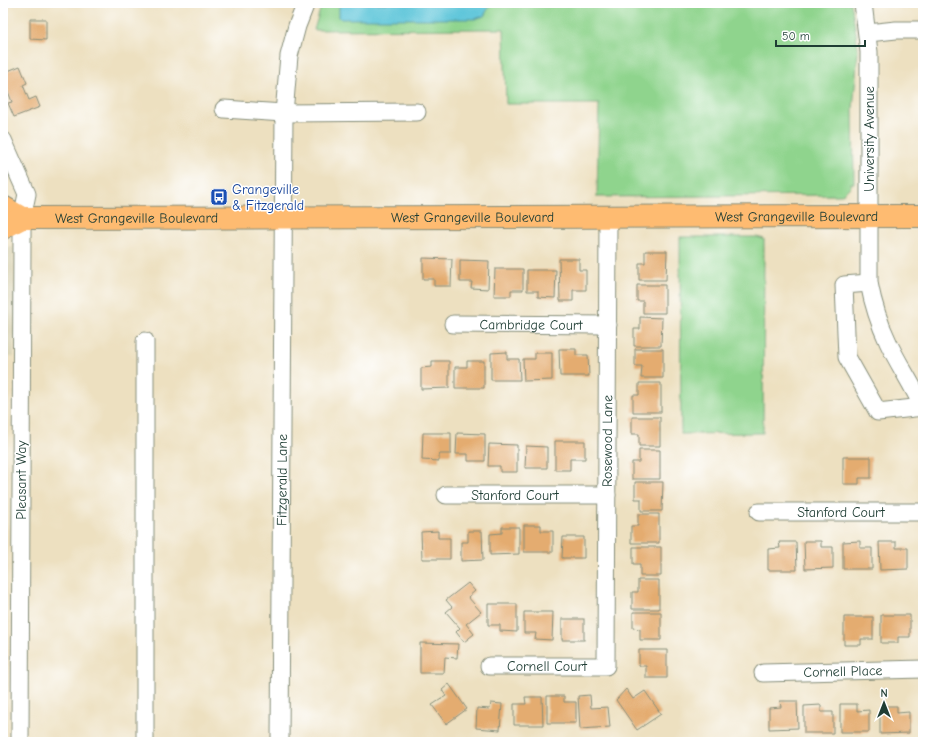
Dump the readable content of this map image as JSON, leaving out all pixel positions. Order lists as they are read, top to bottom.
{
  "streets": {
    "main road": ["West Grangeville Boulevard"],
    "street": [
      "University Avenue",
      "Cambridge Court",
      "Rosewood Lane",
      "Pleasant Way",
      "Fitzgerald Lane",
      "Stanford Court",
      "Cornell Court",
      "Cornell Place"
    ]
  },
  "crossings": [
    ["University Avenue", "West Grangeville Boulevard"],
    ["West Grangeville Boulevard", "Rosewood Lane"],
    ["West Grangeville Boulevard", "Pleasant Way"],
    ["West Grangeville Boulevard", "Fitzgerald Lane"],
    ["Cambridge Court", "Rosewood Lane"],
    ["Rosewood Lane", "Stanford Court"],
    ["Rosewood Lane", "Cornell Court"]
  ],
  "places": {
    "bus stop": ["Grangeville & Fitzgerald"]
  },
  "scale_bar": "50 m",
  "north": "top"
}
